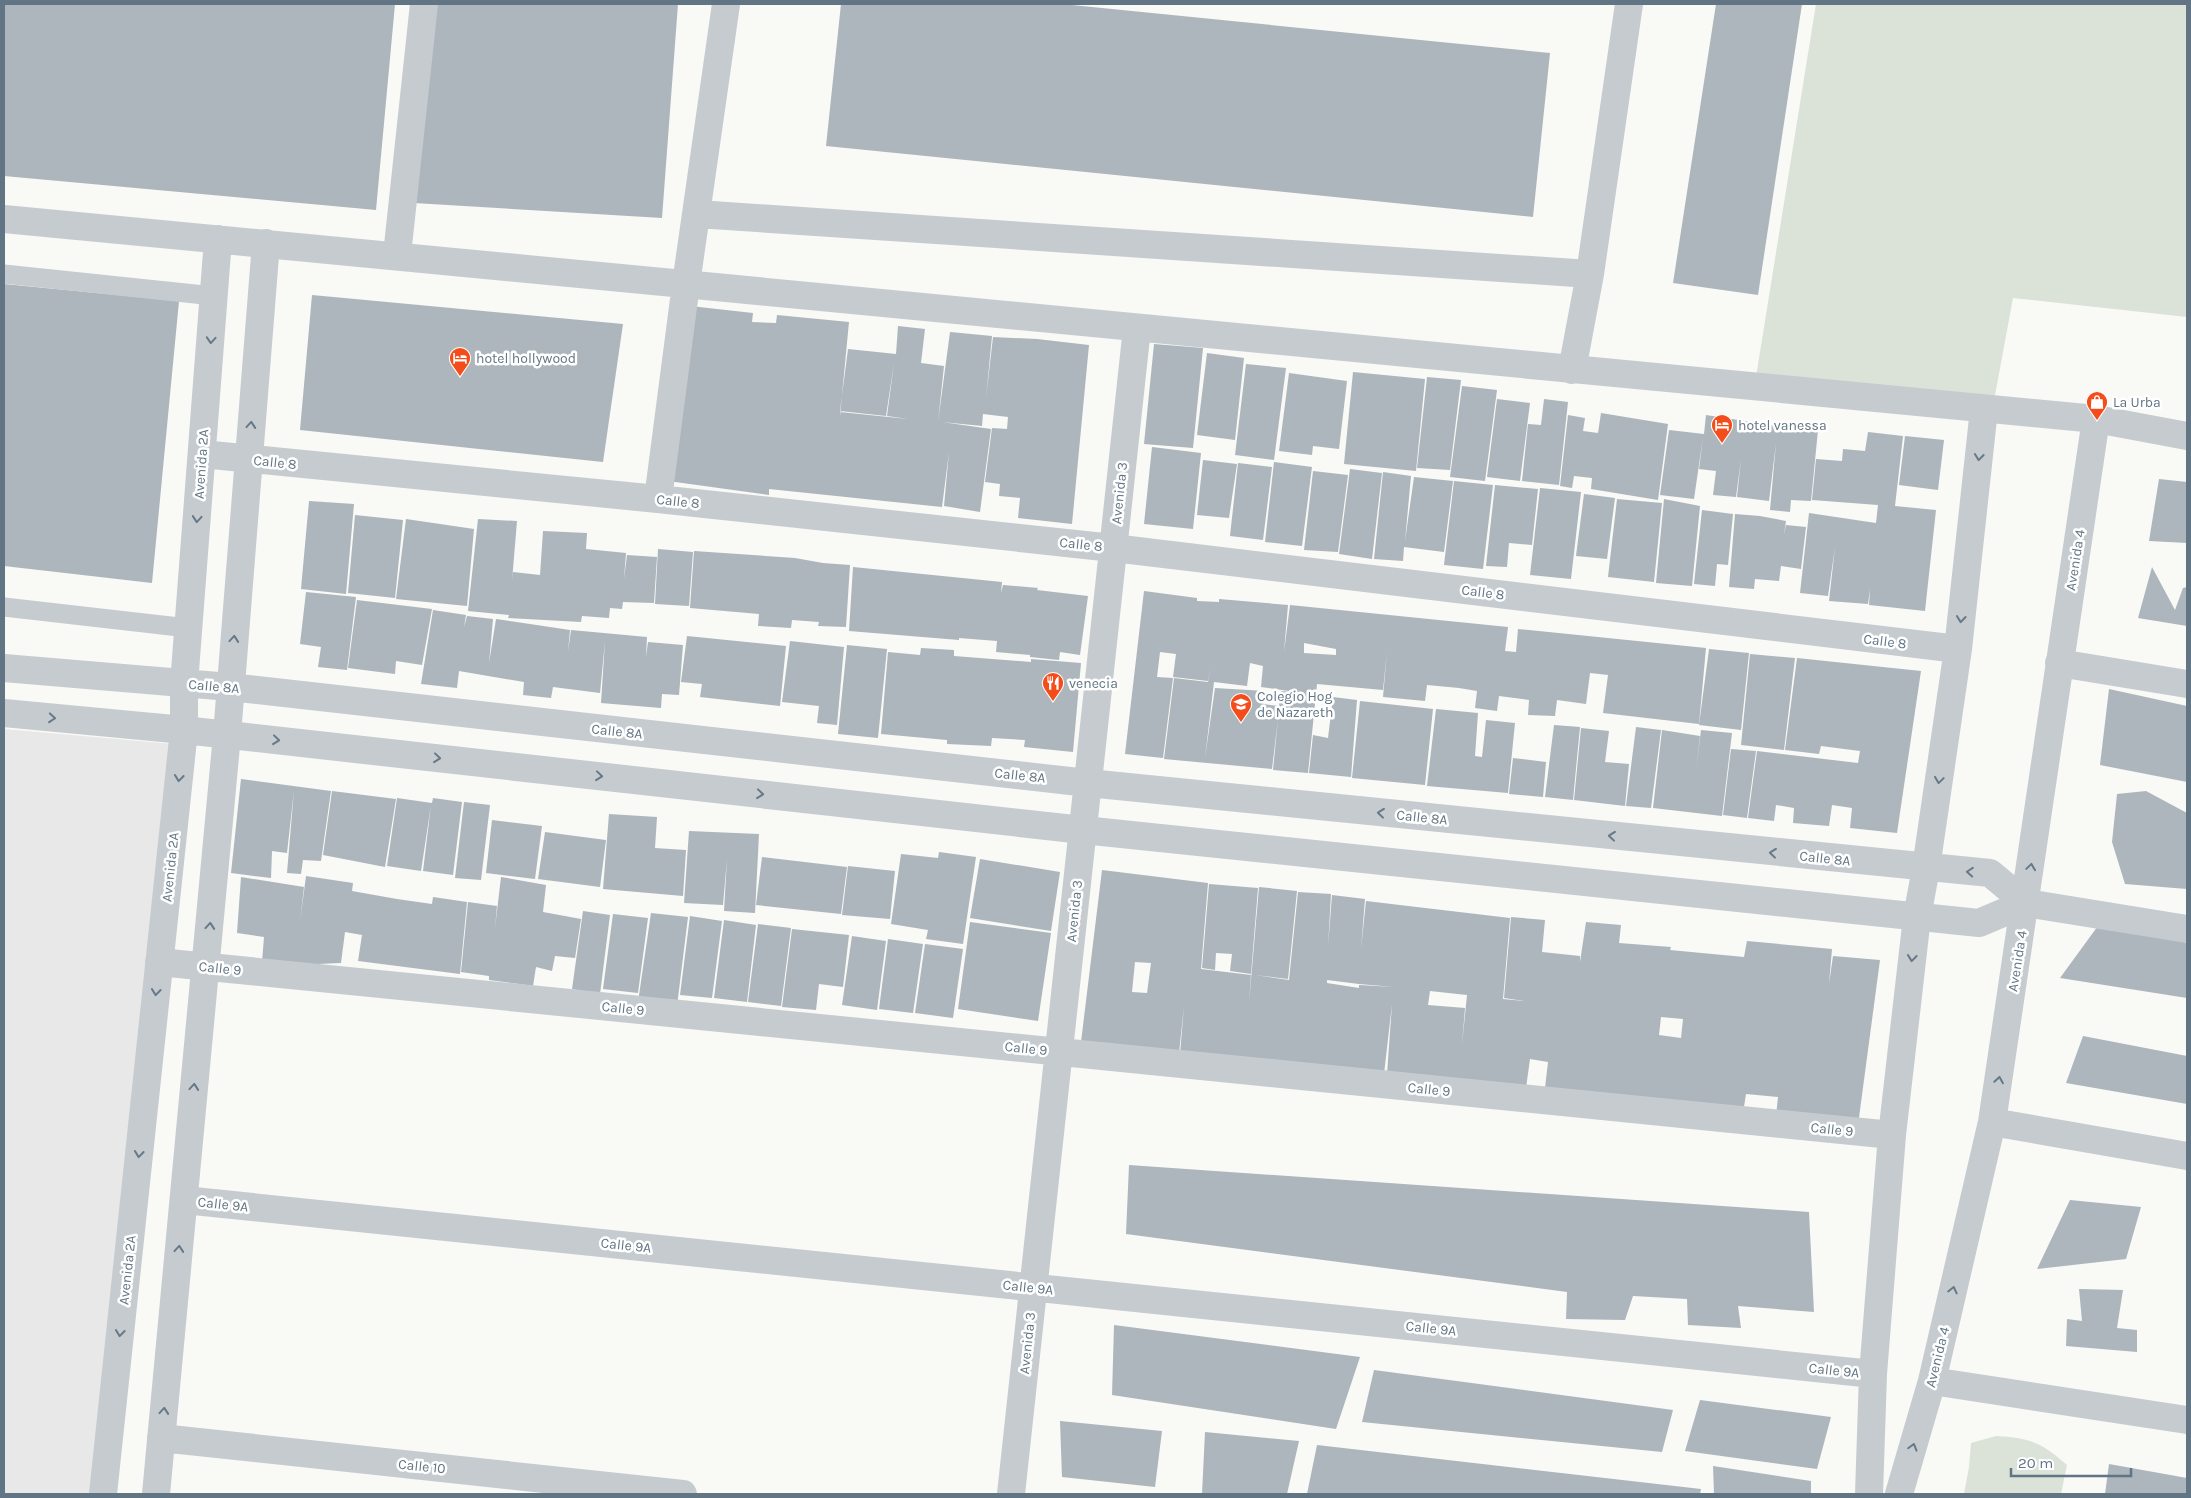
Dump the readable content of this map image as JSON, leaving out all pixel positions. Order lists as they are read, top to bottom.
{
  "streets": {
    "street": [
      "Calle 8",
      "Avenida 2A",
      "Avenida 3",
      "Avenida 4",
      "Calle 8A",
      "Calle 9",
      "Calle 9A",
      "Calle 10"
    ]
  },
  "crossings": [
    ["Calle 8", "Avenida 2A"],
    ["Calle 8", "Avenida 3"],
    ["Avenida 2A", "Calle 8A"],
    ["Avenida 2A", "Calle 9"],
    ["Avenida 3", "Calle 8A"],
    ["Avenida 3", "Calle 9"],
    ["Avenida 3", "Calle 9A"],
    ["Avenida 4", "Calle 8A"]
  ],
  "places": {
    "hotel": ["hotel hollywood", "hotel vanessa"],
    "shop": ["La Urba"],
    "restaurant": ["venecia"],
    "school or university": ["Colegio Hog de Nazareth"]
  },
  "scale_bar": "20 m"
}
